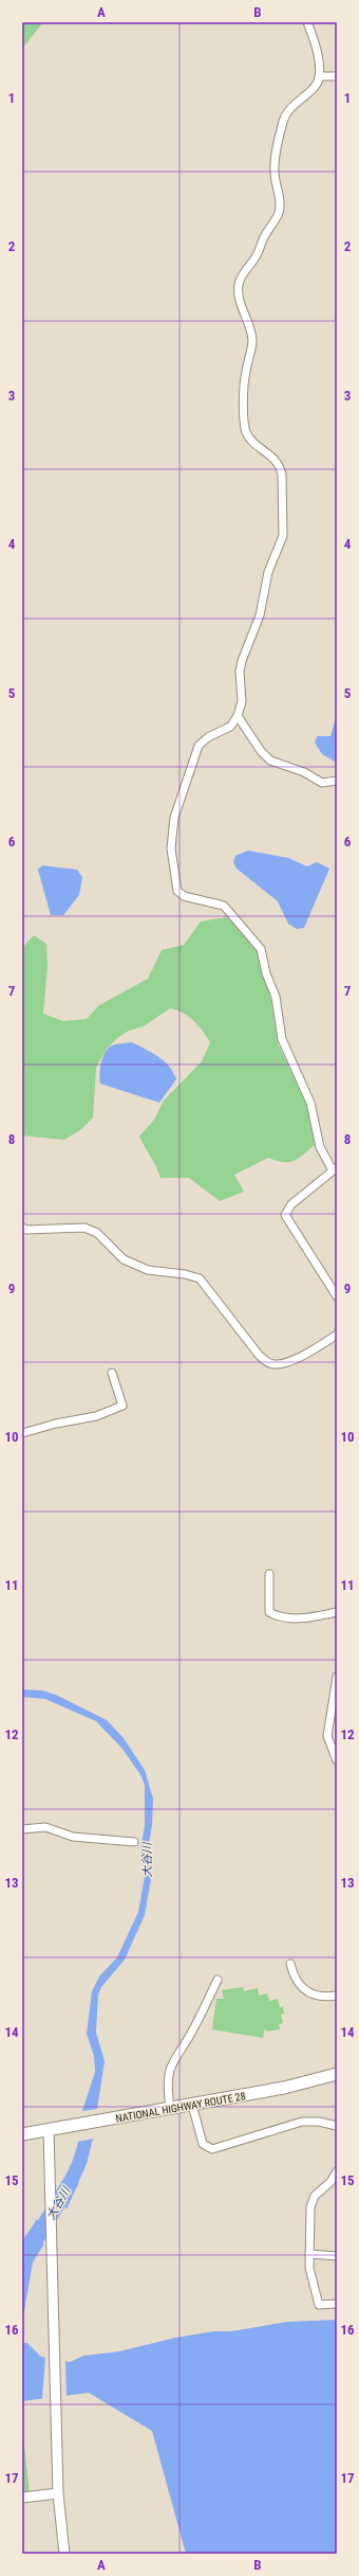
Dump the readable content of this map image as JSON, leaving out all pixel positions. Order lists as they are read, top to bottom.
{
  "streets": {
    "highway": ["NATIONAL HIGHWAY ROUTE 28"]
  },
  "water": ["大谷川"],
  "grid": {
    "columns": ["A", "B"],
    "rows": [
      "1",
      "2",
      "3",
      "4",
      "5",
      "6",
      "7",
      "8",
      "9",
      "10",
      "11",
      "12",
      "13",
      "14",
      "15",
      "16",
      "17"
    ]
  }
}
